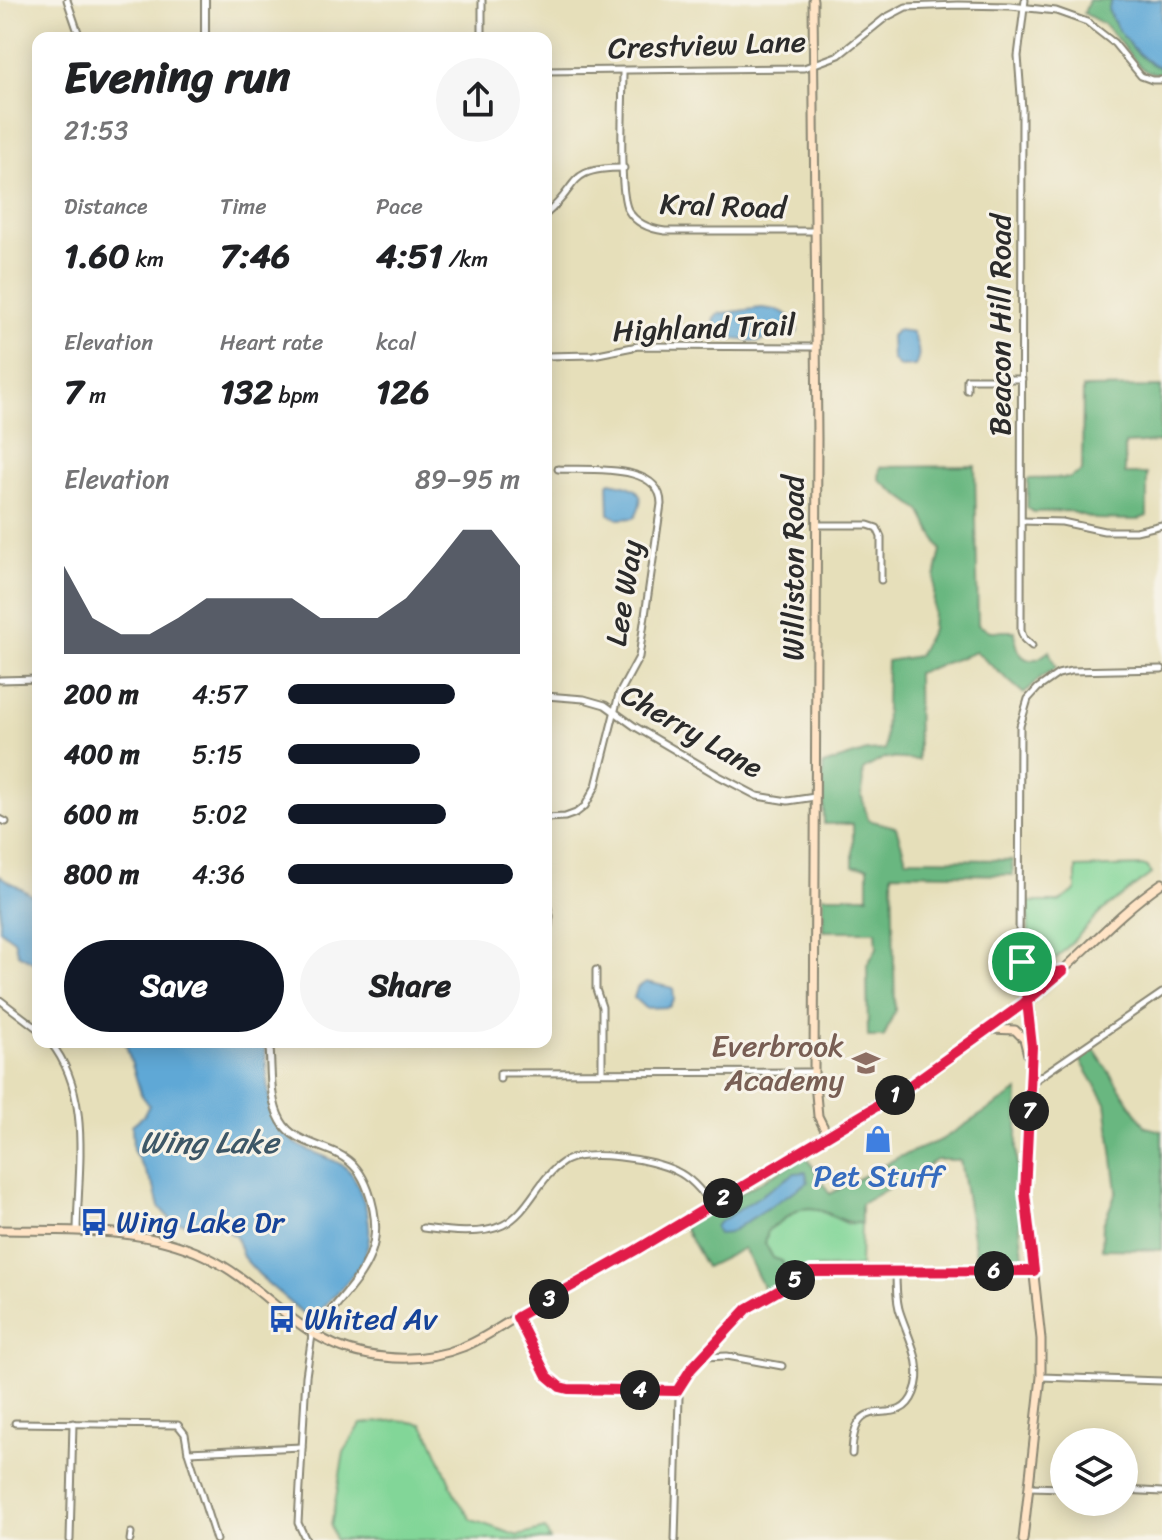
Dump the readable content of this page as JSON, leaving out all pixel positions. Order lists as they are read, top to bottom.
{
  "streets": {
    "main road": ["Williston Road"],
    "street": [
      "Crestview Lane",
      "Kral Road",
      "Beacon Hill Road",
      "Highland Trail",
      "Lee Way",
      "Cherry Lane"
    ]
  },
  "crossings": [
    ["Crestview Lane", "Kral Road"],
    ["Crestview Lane", "Beacon Hill Road"],
    ["Crestview Lane", "Williston Road"],
    ["Kral Road", "Williston Road"],
    ["Highland Trail", "Williston Road"],
    ["Williston Road", "Cherry Lane"],
    ["Lee Way", "Cherry Lane"]
  ],
  "water": ["Wing Lake"],
  "places": {
    "school or university": ["Everbrook Academy"],
    "shop": ["Pet Stuff"],
    "bus stop": ["Wing Lake Dr", "Whited Av"]
  },
  "page": {
    "heading": ["Evening run", "21:53"],
    "stats": [
      ["Distance", "1.60 km"],
      ["Time", "7:46"],
      ["Pace", "4:51 /km"],
      ["Elevation", "7 m"],
      ["Heart rate", "132 bpm"],
      ["kcal", "126"]
    ],
    "chart": ["Elevation", "89–95 m"],
    "list": [
      {
        "name": "200 m",
        "note": "4:57"
      },
      {
        "name": "400 m",
        "note": "5:15"
      },
      {
        "name": "600 m",
        "note": "5:02"
      },
      {
        "name": "800 m",
        "note": "4:36"
      }
    ],
    "buttons": ["Save", "Share"],
    "pins": [
      "1",
      "7",
      "2",
      "6",
      "5",
      "3",
      "4"
    ]
  }
}
